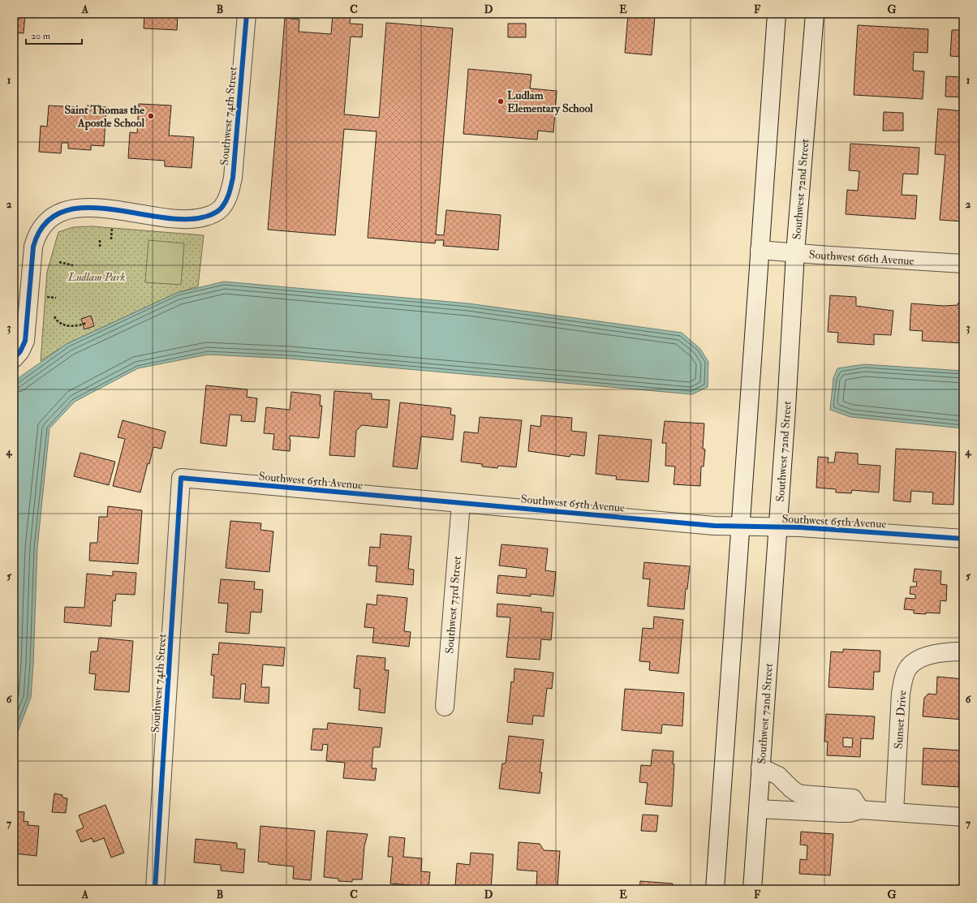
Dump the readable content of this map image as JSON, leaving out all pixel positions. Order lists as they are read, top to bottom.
{
  "streets": {
    "street": [
      "Southwest 74th Street",
      "Southwest 72nd Street",
      "Southwest 66th Avenue",
      "Southwest 65th Avenue",
      "Southwest 73rd Street",
      "Sunset Drive"
    ]
  },
  "crossings": [
    ["Southwest 74th Street", "Southwest 65th Avenue"],
    ["Southwest 72nd Street", "Southwest 66th Avenue"],
    ["Southwest 72nd Street", "Southwest 65th Avenue"],
    ["Southwest 65th Avenue", "Southwest 73rd Street"]
  ],
  "parks": ["Ludlam Park"],
  "places": ["Ludlam Elementary School", "Saint Thomas the Apostle School"],
  "scale_bar": "20 m",
  "grid": {
    "columns": [
      "A",
      "B",
      "C",
      "D",
      "E",
      "F",
      "G"
    ],
    "rows": [
      "1",
      "2",
      "3",
      "4",
      "5",
      "6",
      "7"
    ]
  }
}
